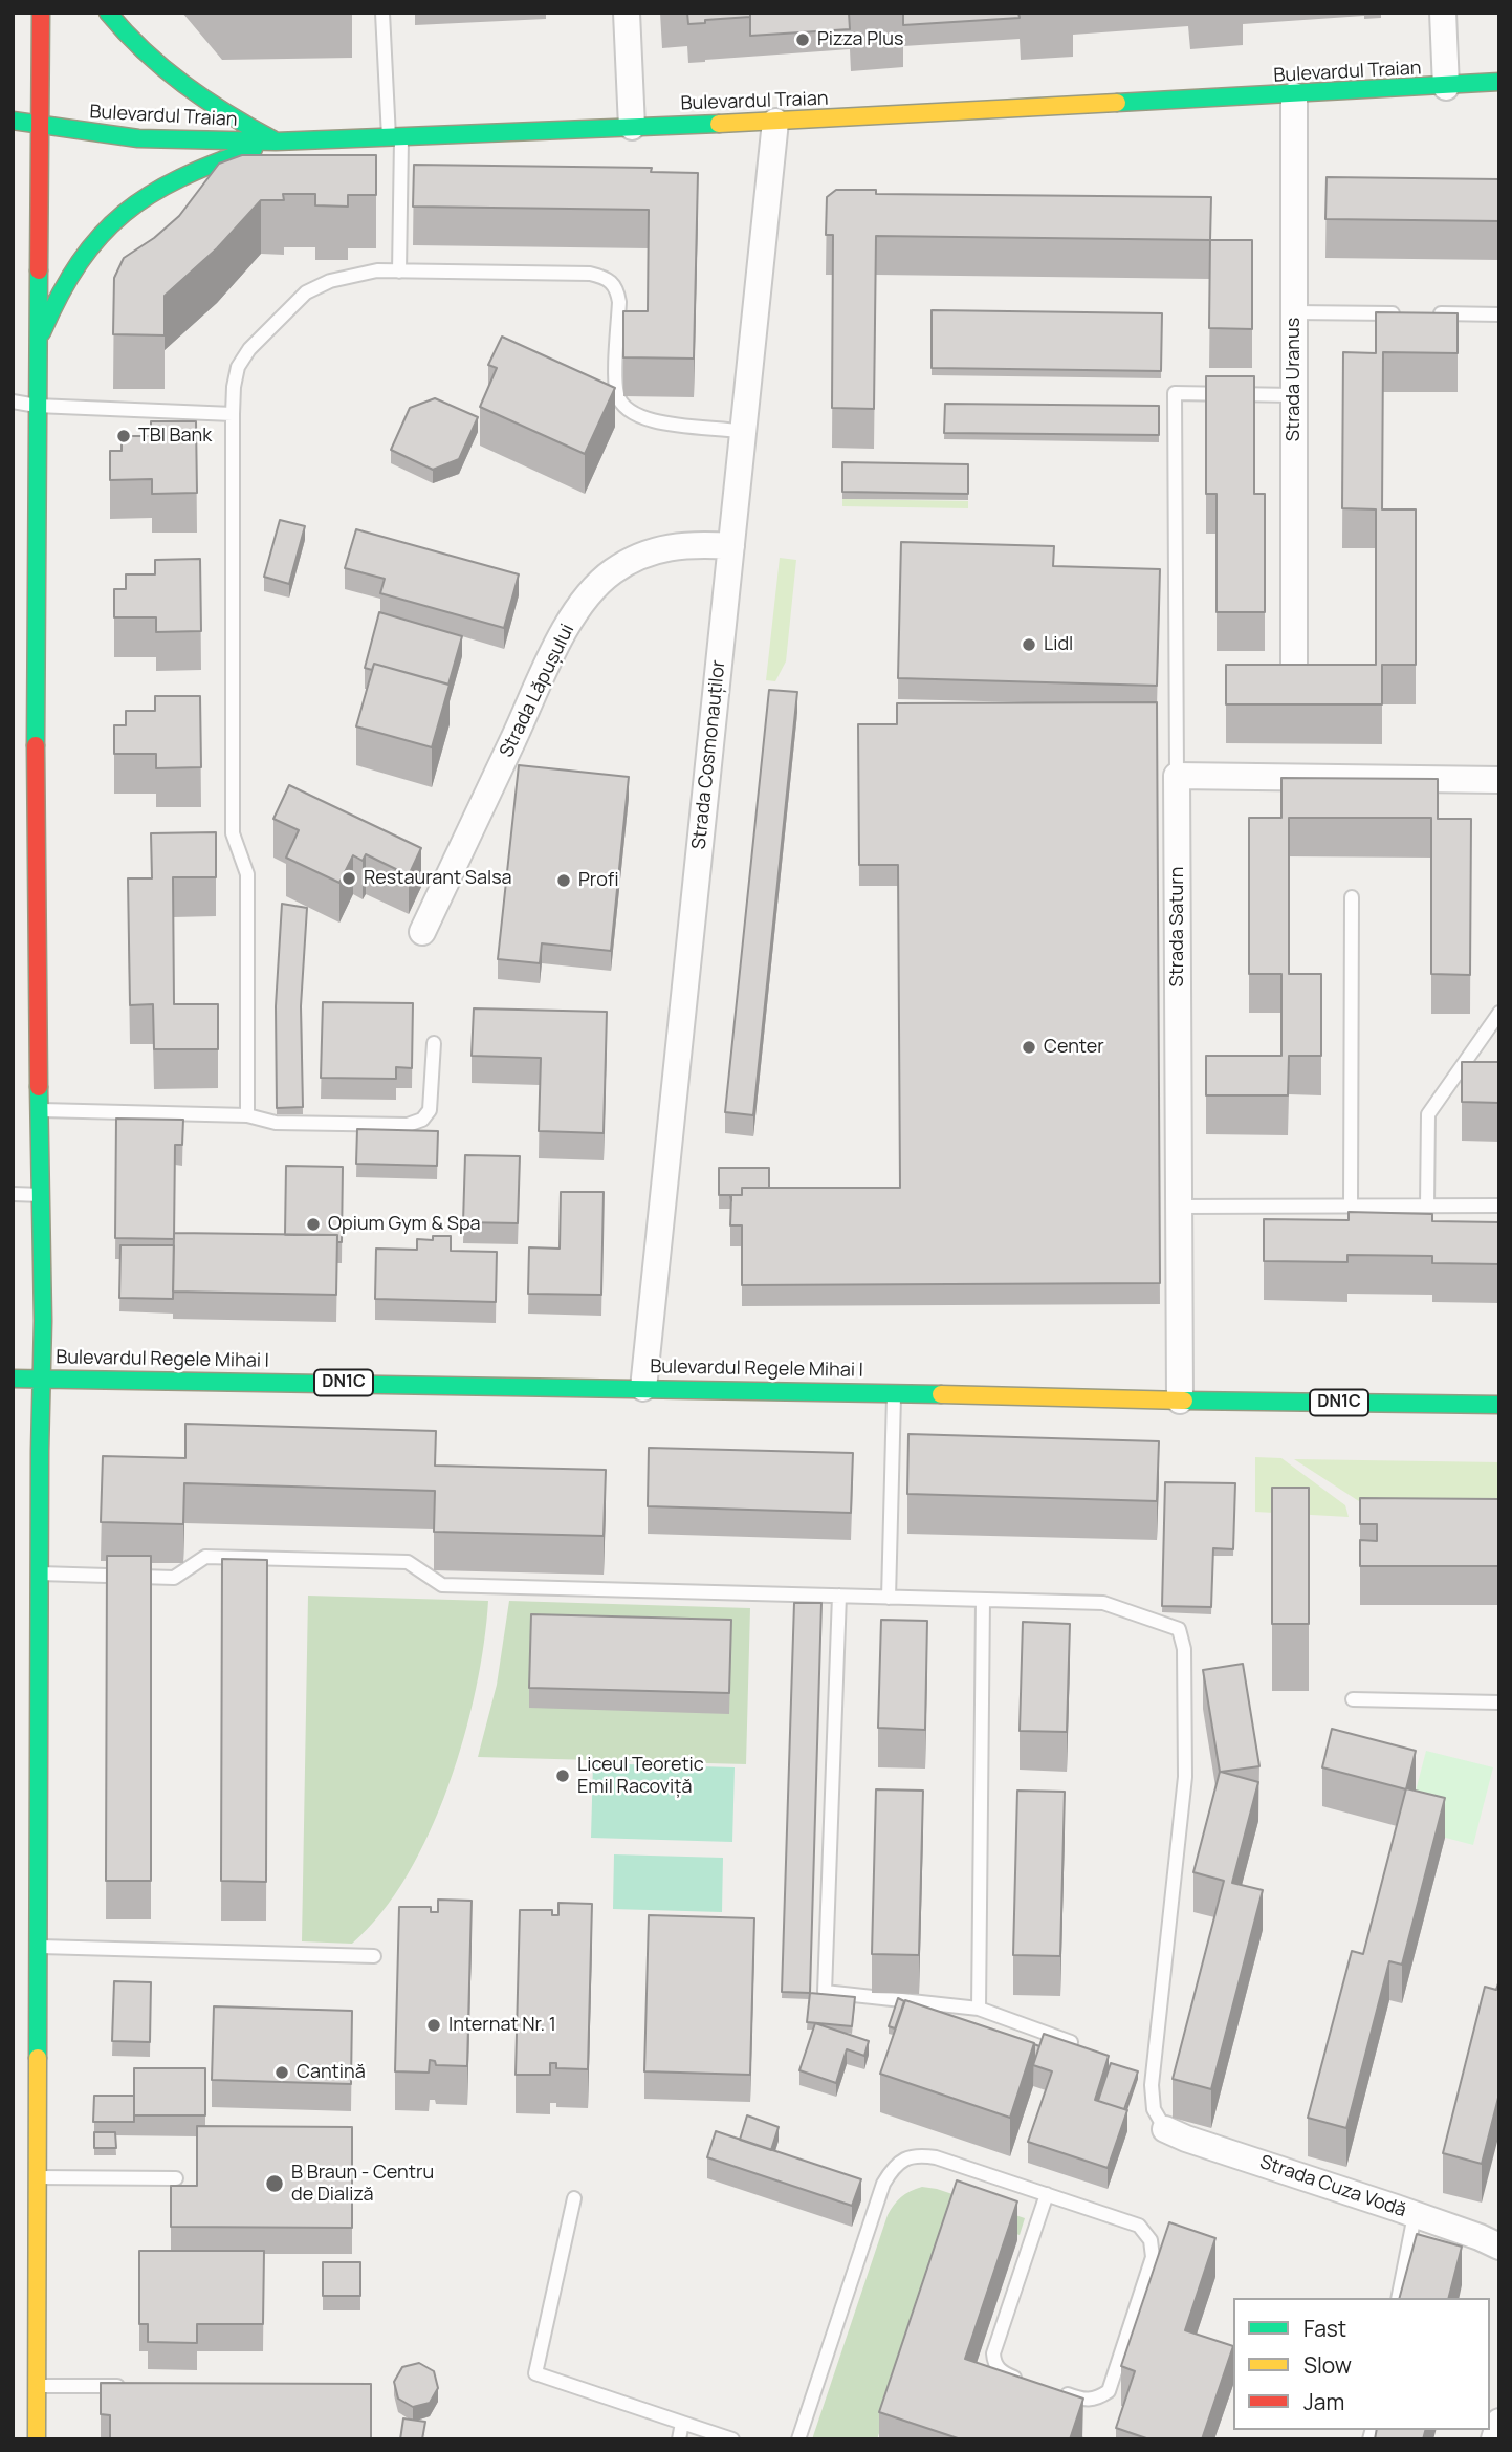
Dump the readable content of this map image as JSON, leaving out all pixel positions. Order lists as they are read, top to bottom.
{
  "streets": {
    "street": [
      "Bulevardul Traian",
      "Strada Uranus",
      "Strada Lăpușului",
      "Strada Cosmonauților",
      "Strada Saturn",
      "Bulevardul Regele Mihai I",
      "DN1C",
      "Strada Cuza Vodă"
    ]
  },
  "crossings": [
    ["Bulevardul Traian", "Strada Uranus"],
    ["Bulevardul Traian", "Strada Cosmonauților"],
    ["Strada Lăpușului", "Strada Cosmonauților"],
    ["Strada Cosmonauților", "Bulevardul Regele Mihai I"],
    ["Strada Saturn", "Bulevardul Regele Mihai I"]
  ],
  "places": [
    "Pizza Plus",
    "TBI Bank",
    "Lidl",
    "Restaurant Salsa",
    "Profi",
    "Center",
    "Opium Gym & Spa",
    "Liceul Teoretic Emil Racoviță",
    "Internat Nr. 1",
    "Cantină",
    "B Braun - Centru de Dializă"
  ],
  "legend": ["Fast", "Slow", "Jam"]
}
